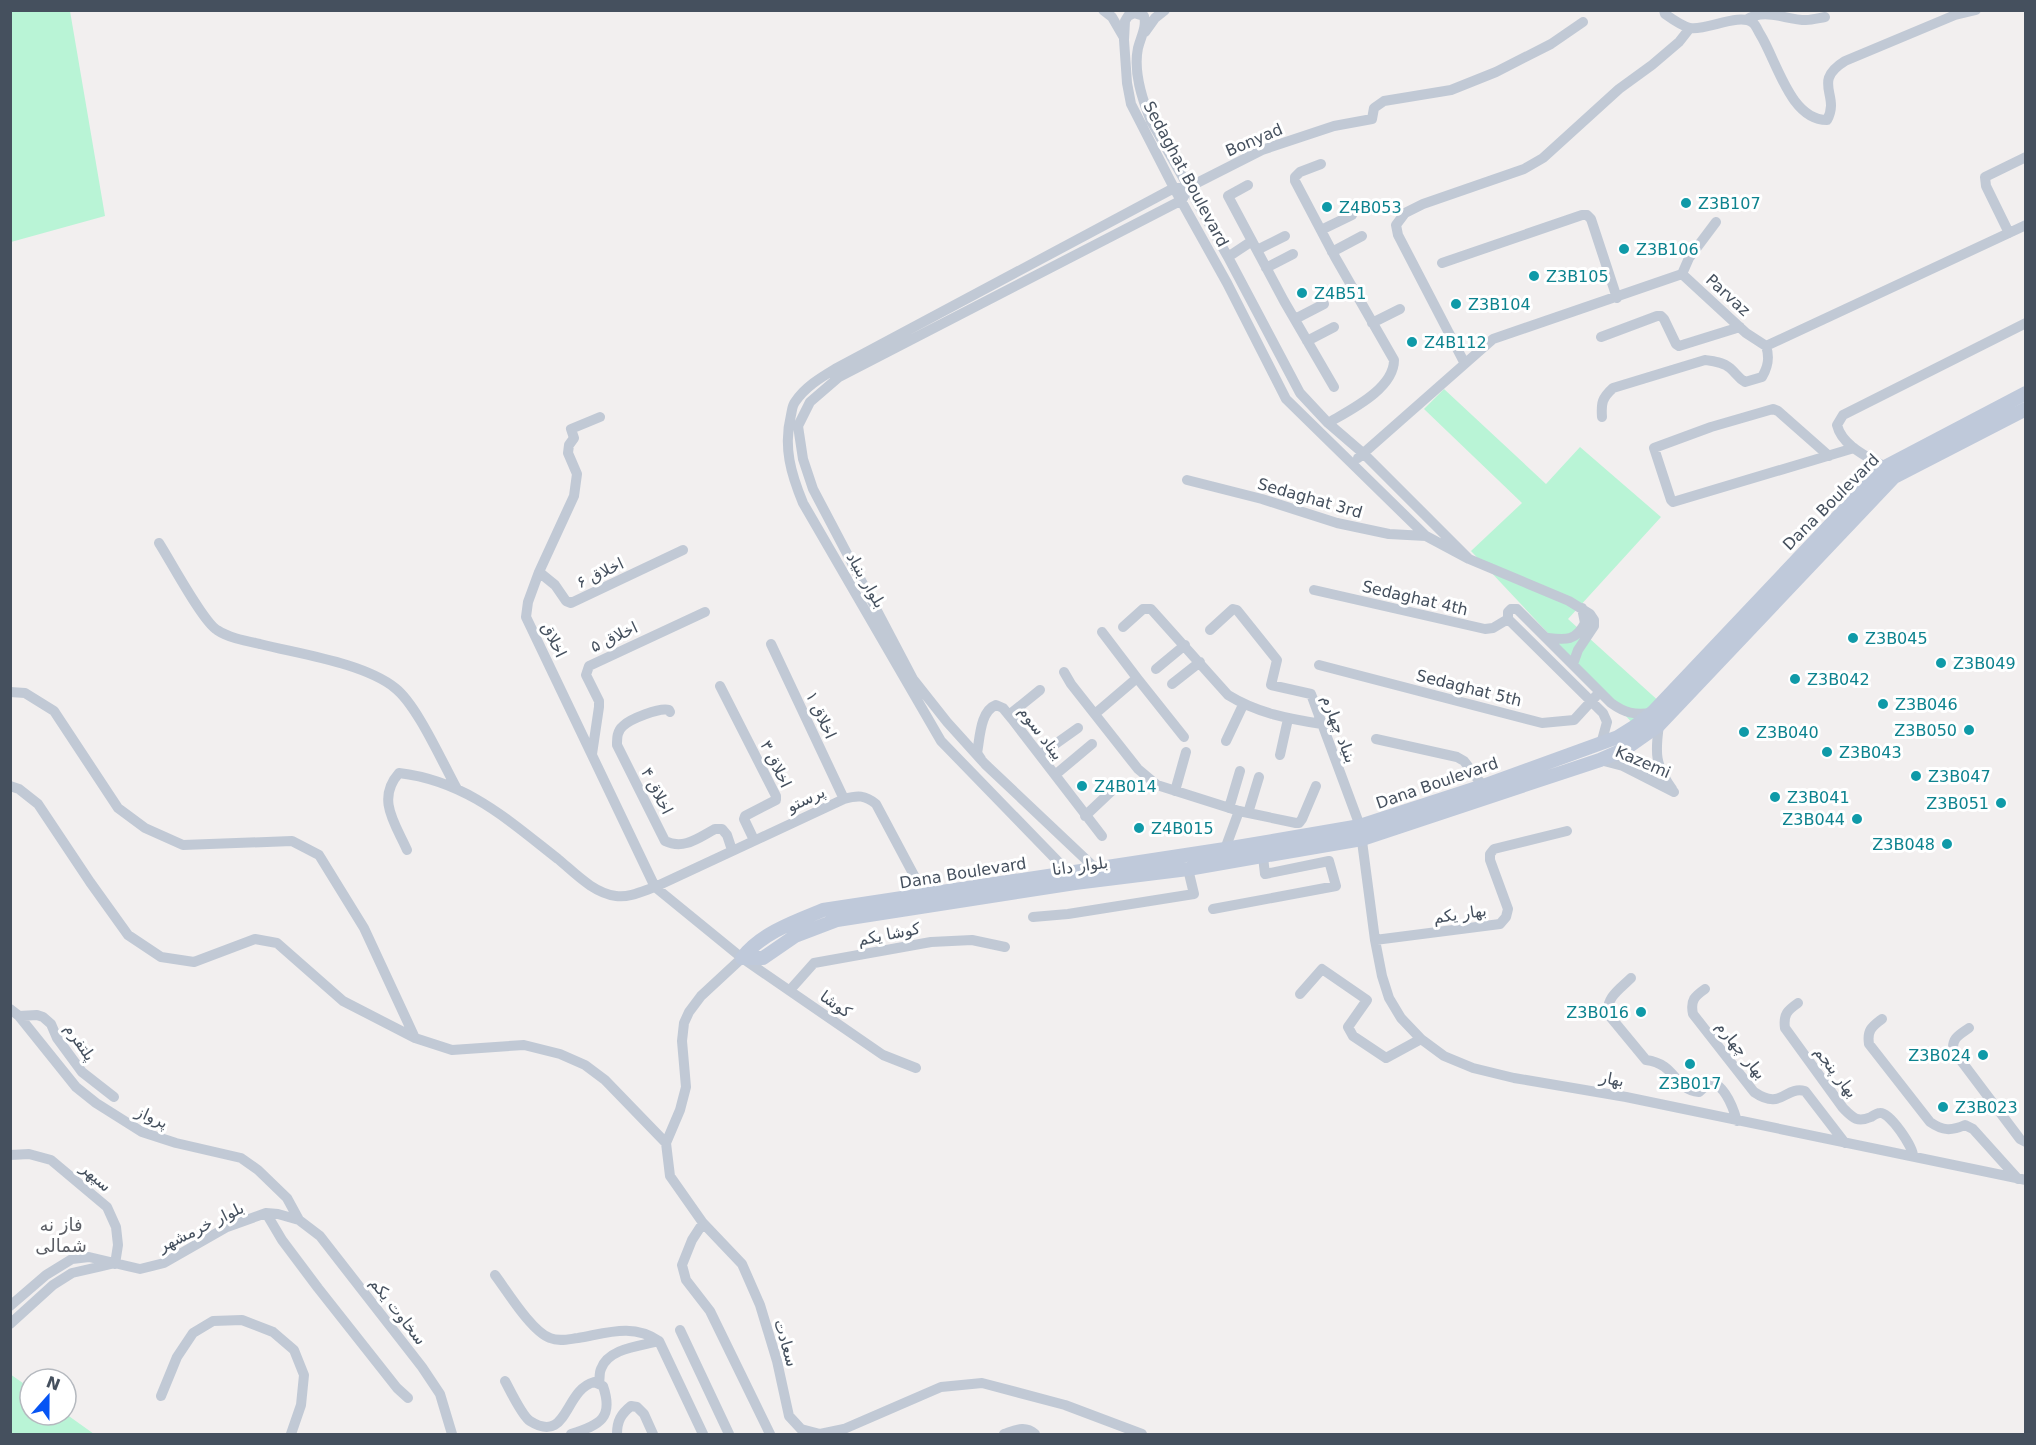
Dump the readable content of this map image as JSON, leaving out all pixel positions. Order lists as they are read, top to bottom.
{
  "streets": {
    "street": [
      "Bonyad",
      "Sedaghat Boulevard",
      "Parvaz",
      "Sedaghat 3rd",
      "Dana Boulevard",
      "اخلاق ۶",
      "بلوار بنیاد",
      "Sedaghat 4th",
      "اخلاق ۵",
      "اخلاق",
      "Sedaghat 5th",
      "اخلاق ۱",
      "بنیاد چهارم",
      "بیناد سوم",
      "Kazemi",
      "اخلاق ۳",
      "اخلاق ۴",
      "پرستو",
      "بلوار دانا",
      "بهار یکم",
      "کوشا یکم",
      "کوشا",
      "پلتفرم",
      "بهار چهارم",
      "بهار پنجم",
      "بهار",
      "پرواز",
      "سپهر",
      "بلوار خرمشهر",
      "سخاوت یکم",
      "سعادت"
    ]
  },
  "crossings": [
    ["Bonyad", "Sedaghat Boulevard"],
    ["Sedaghat Boulevard", "Parvaz"],
    ["Sedaghat Boulevard", "Sedaghat 3rd"],
    ["Dana Boulevard", "بلوار بنیاد"],
    ["Dana Boulevard", "بنیاد چهارم"],
    ["Dana Boulevard", "Kazemi"],
    ["Dana Boulevard", "پرستو"],
    ["Dana Boulevard", "بلوار دانا"],
    ["Dana Boulevard", "کوشا"],
    ["Dana Boulevard", "بهار"],
    ["Dana Boulevard", "سعادت"],
    ["اخلاق ۶", "اخلاق"],
    ["بلوار بنیاد", "بیناد سوم"],
    ["بلوار بنیاد", "بلوار دانا"],
    ["اخلاق ۵", "اخلاق"],
    ["اخلاق", "پرستو"],
    ["اخلاق ۱", "پرستو"],
    ["بنیاد چهارم", "بلوار دانا"],
    ["بنیاد چهارم", "بهار"],
    ["اخلاق ۳", "پرستو"],
    ["اخلاق ۴", "پرستو"],
    ["بلوار دانا", "کوشا"],
    ["بلوار دانا", "بهار"],
    ["بلوار دانا", "سعادت"],
    ["بهار یکم", "بهار"],
    ["کوشا یکم", "کوشا"],
    ["کوشا", "سعادت"],
    ["پلتفرم", "پرواز"],
    ["بهار چهارم", "بهار"],
    ["بهار پنجم", "بهار"],
    ["پرواز", "بلوار خرمشهر"],
    ["پرواز", "سخاوت یکم"],
    ["سپهر", "بلوار خرمشهر"],
    ["بلوار خرمشهر", "سخاوت یکم"]
  ],
  "districts": ["فاز نه شمالی"],
  "places": [
    "Z3B107",
    "Z4B053",
    "Z3B106",
    "Z3B105",
    "Z4B51",
    "Z3B104",
    "Z4B112",
    "Z3B045",
    "Z3B049",
    "Z3B042",
    "Z3B046",
    "Z3B050",
    "Z3B040",
    "Z3B043",
    "Z3B047",
    "Z4B014",
    "Z3B041",
    "Z3B051",
    "Z3B044",
    "Z4B015",
    "Z3B048",
    "Z3B016",
    "Z3B024",
    "Z3B017",
    "Z3B023"
  ],
  "north": "top"
}
